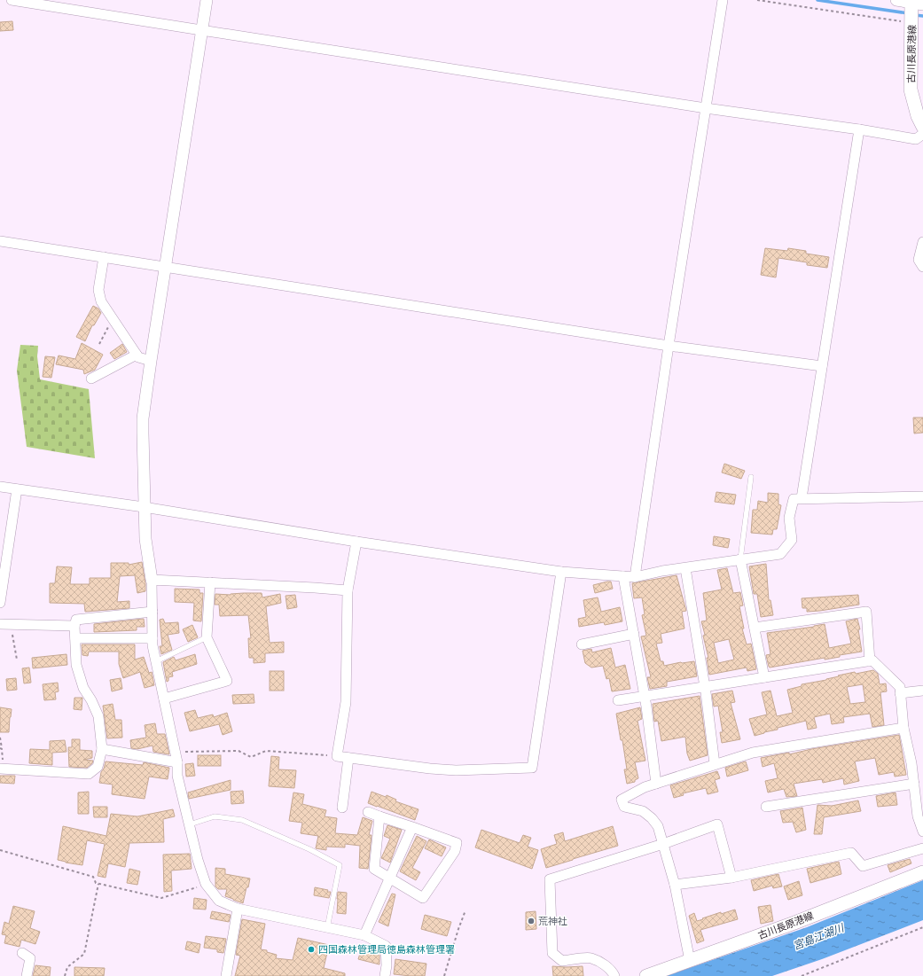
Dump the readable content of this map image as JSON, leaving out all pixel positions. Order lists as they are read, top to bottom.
{
  "streets": {
    "main road": ["古川長原港線"]
  },
  "water": ["宮島江湖川"],
  "places": ["荒神社", "四国森林管理局徳島森林管理署"]
}
